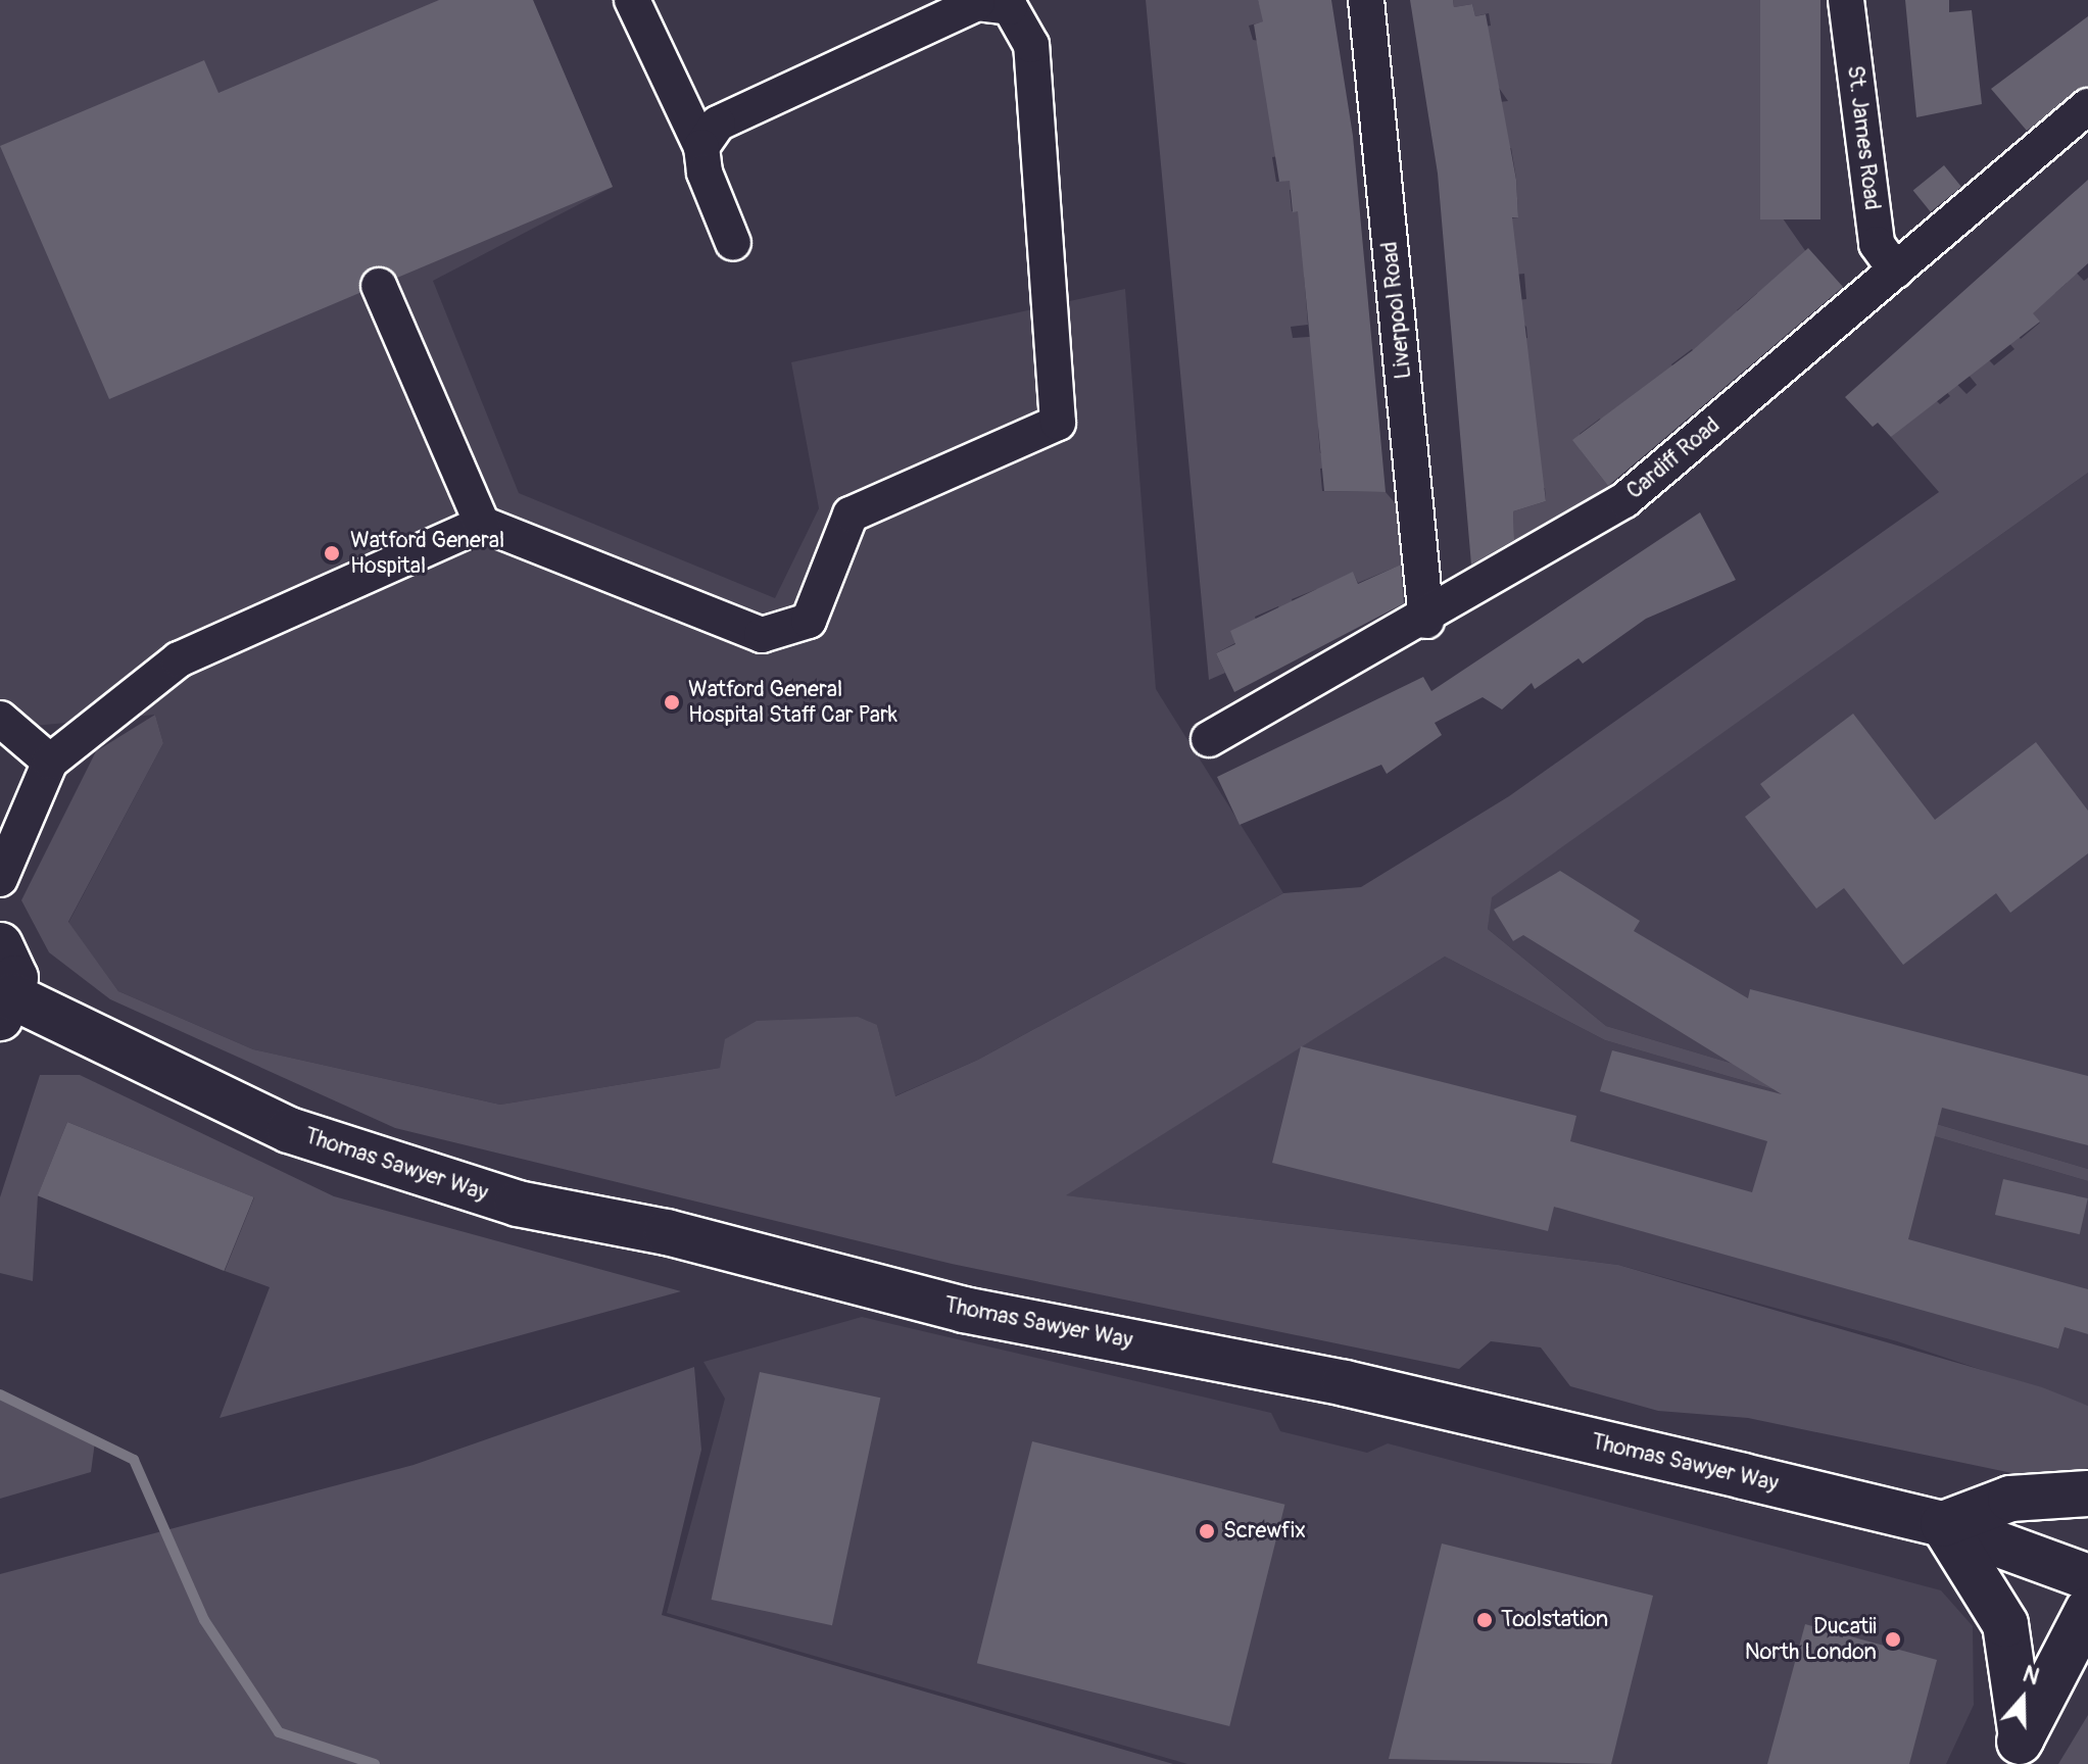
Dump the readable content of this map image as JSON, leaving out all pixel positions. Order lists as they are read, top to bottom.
{
  "streets": {
    "street": [
      "St. James Road",
      "Liverpool Road",
      "Cardiff Road",
      "Thomas Sawyer Way"
    ]
  },
  "crossings": [
    ["St. James Road", "Cardiff Road"],
    ["Liverpool Road", "Cardiff Road"]
  ],
  "places": [
    "Watford General Hospital",
    "Watford General Hospital Staff Car Park",
    "Screwfix",
    "Toolstation",
    "Ducatii North London"
  ],
  "north": "top"
}
